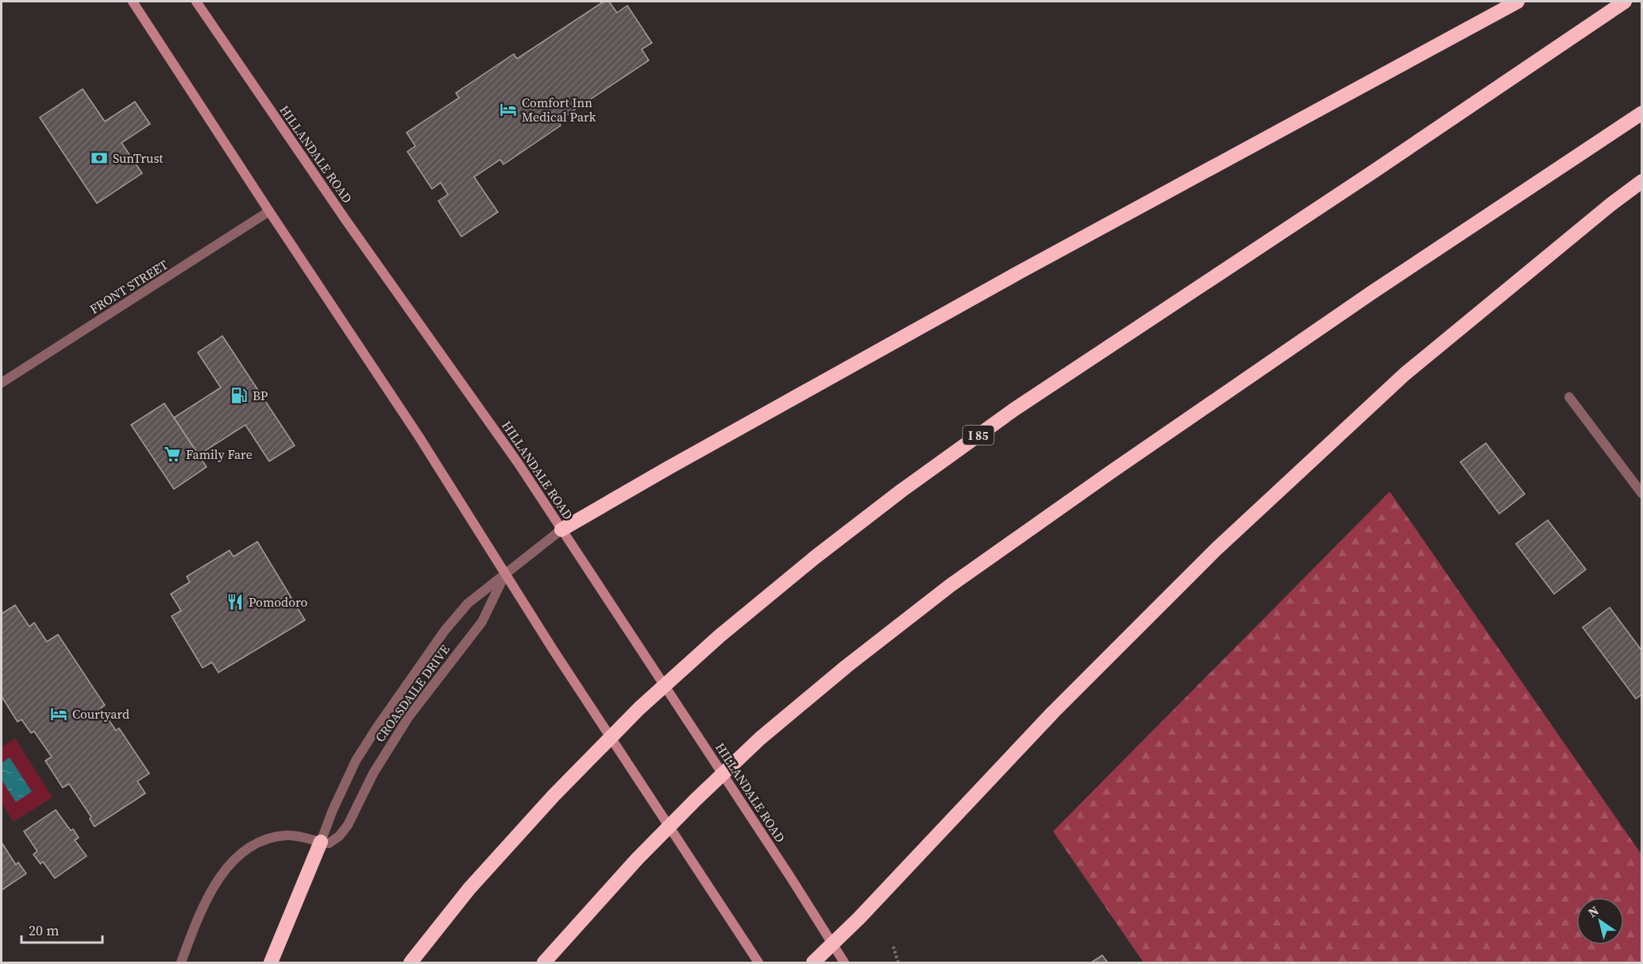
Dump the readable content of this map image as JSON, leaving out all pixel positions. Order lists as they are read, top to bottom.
{
  "streets": {
    "highway": ["I 85"],
    "main road": ["HILLANDALE ROAD"],
    "street": ["FRONT STREET", "CROASDAILE DRIVE"]
  },
  "crossings": [
    ["HILLANDALE ROAD", "CROASDAILE DRIVE"]
  ],
  "places": {
    "hotel": ["Comfort Inn Medical Park", "Courtyard"],
    "bank": ["SunTrust"],
    "fuel station": ["BP"],
    "supermarket": ["Family Fare"],
    "restaurant": ["Pomodoro"]
  },
  "scale_bar": "20 m",
  "north": "top left"
}
